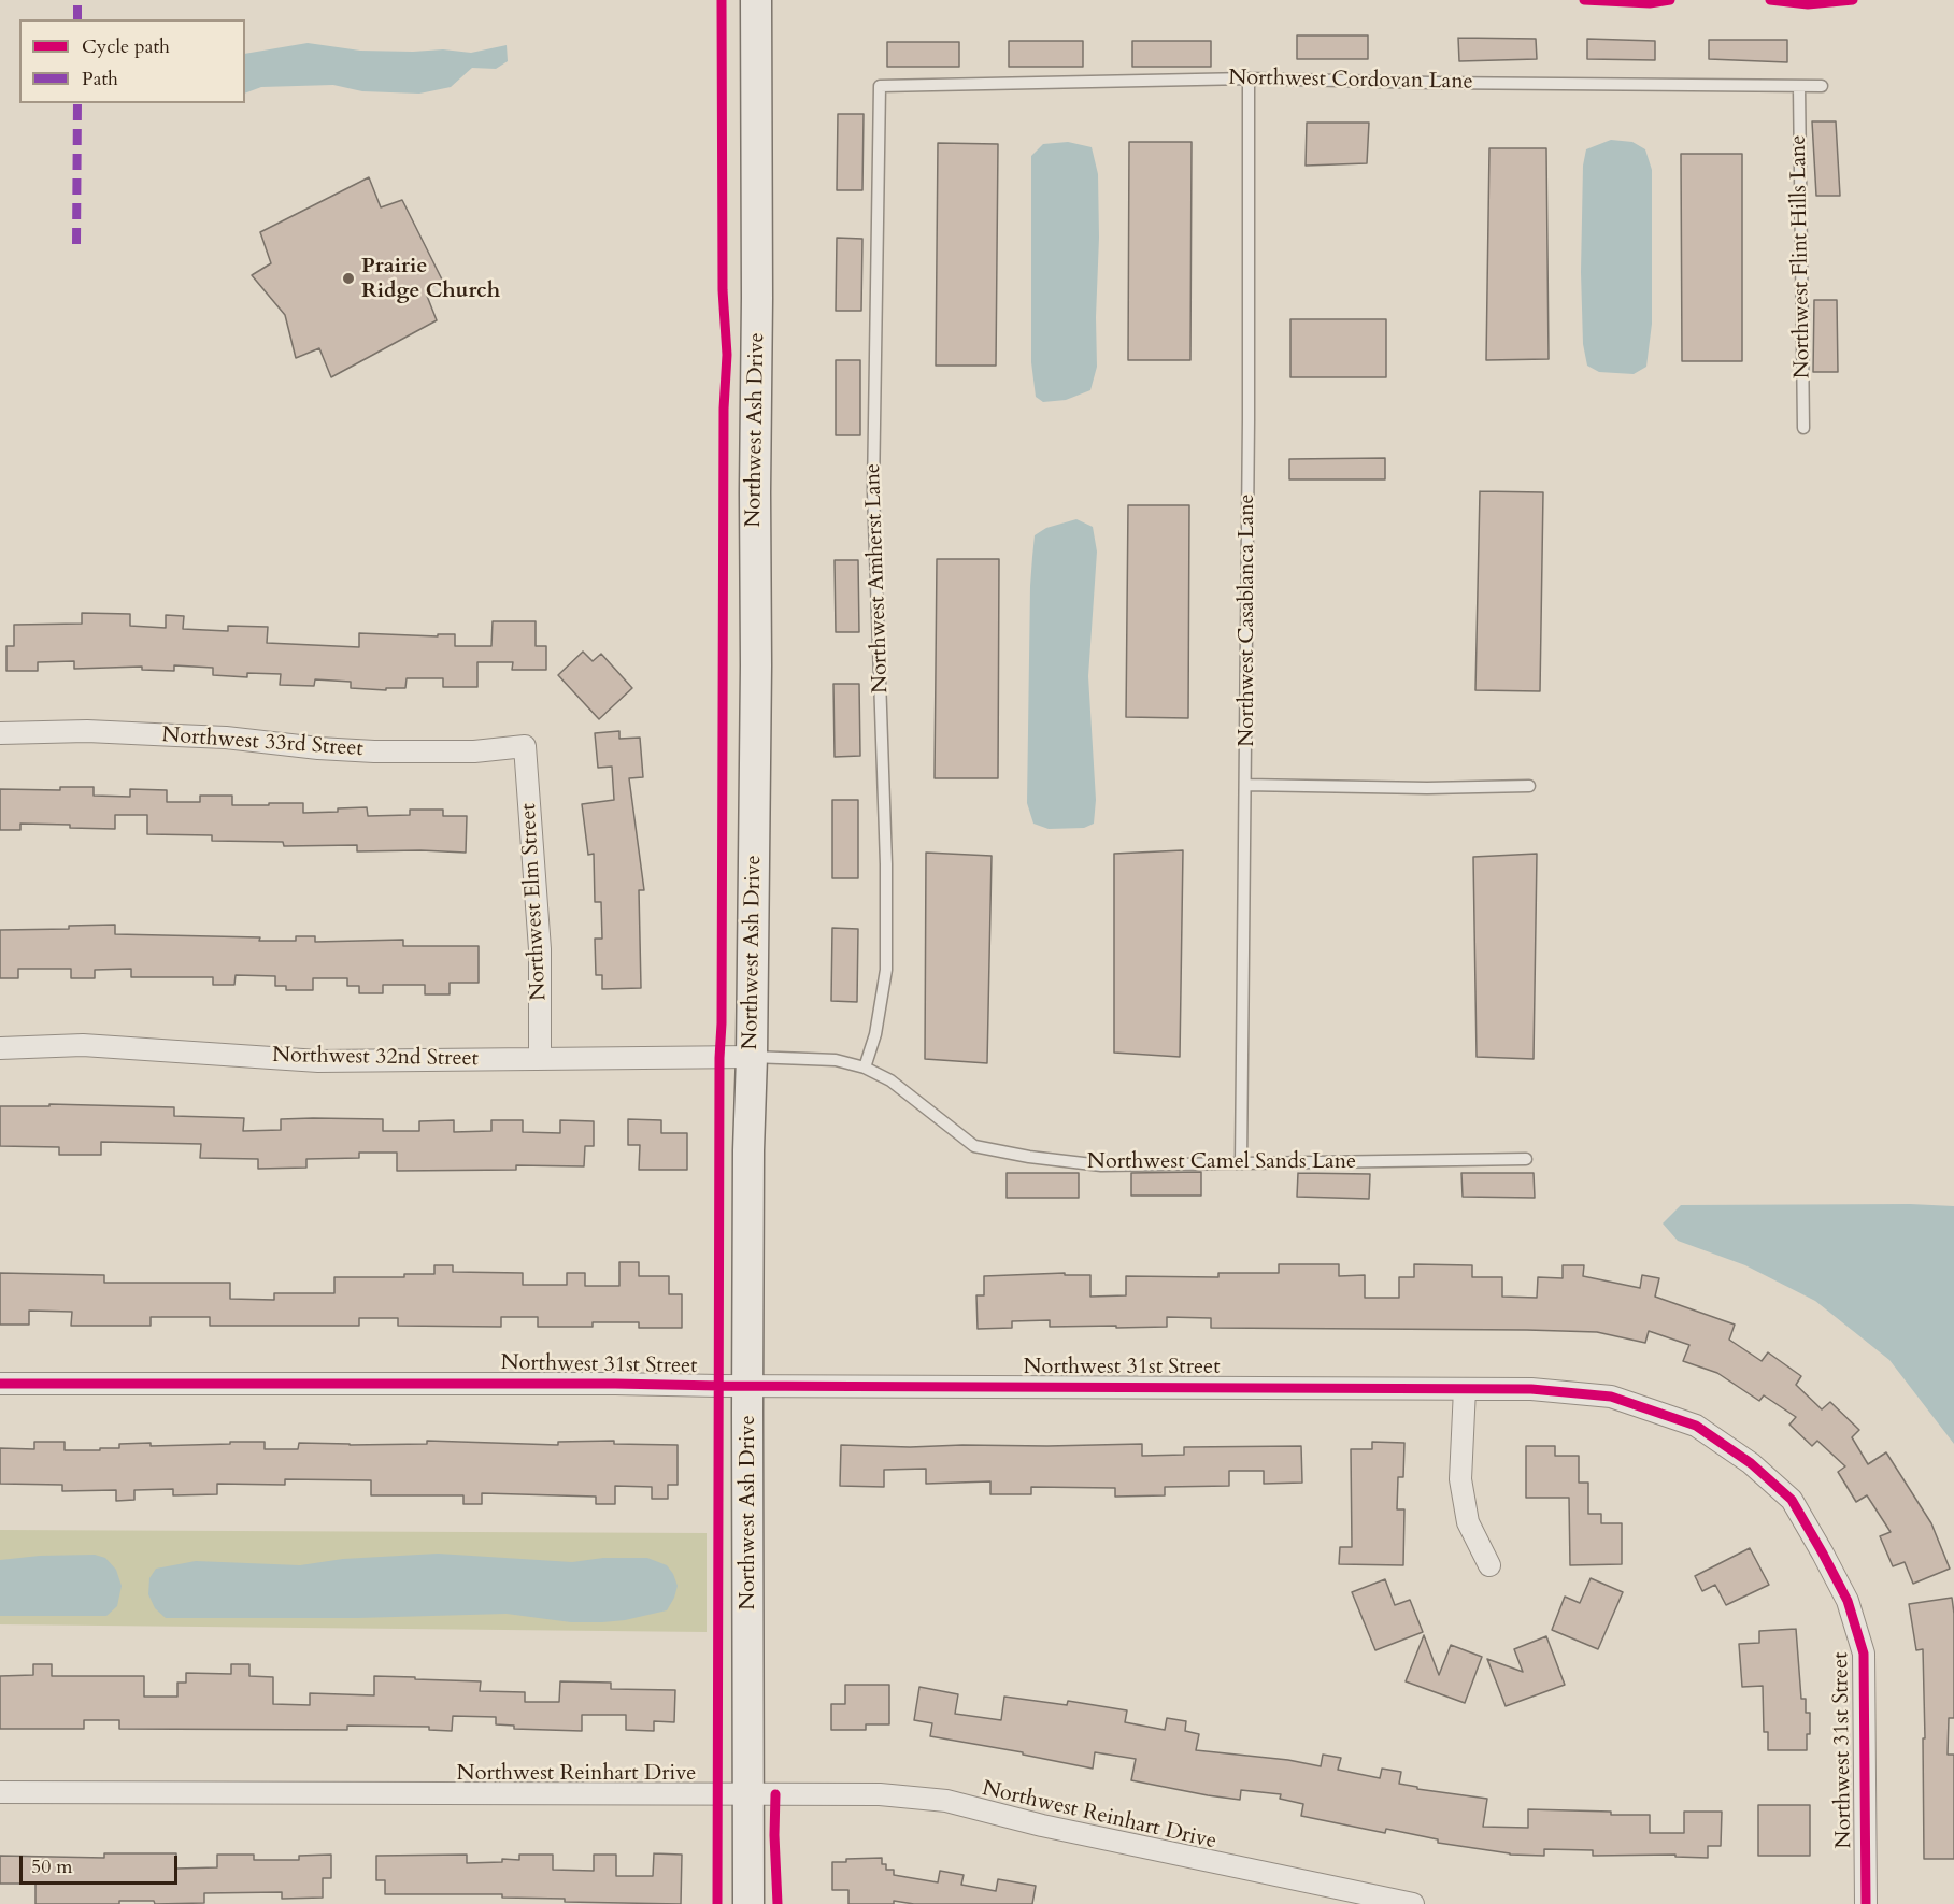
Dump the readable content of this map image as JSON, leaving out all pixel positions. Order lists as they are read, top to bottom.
{
  "streets": {
    "street": [
      "Northwest Ash Drive",
      "Northwest 33rd Street",
      "Northwest Elm Street",
      "Northwest 32nd Street",
      "Northwest 31st Street",
      "Northwest Reinhart Drive"
    ],
    "lane": [
      "Northwest Cordovan Lane",
      "Northwest Flint Hills Lane",
      "Northwest Amherst Lane",
      "Northwest Casablanca Lane",
      "Northwest Camel Sands Lane"
    ]
  },
  "crossings": [
    ["Northwest Cordovan Lane", "Northwest Flint Hills Lane"],
    ["Northwest Cordovan Lane", "Northwest Amherst Lane"],
    ["Northwest Cordovan Lane", "Northwest Casablanca Lane"],
    ["Northwest Ash Drive", "Northwest 32nd Street"],
    ["Northwest Ash Drive", "Northwest Camel Sands Lane"],
    ["Northwest Ash Drive", "Northwest 31st Street"],
    ["Northwest Ash Drive", "Northwest Reinhart Drive"],
    ["Northwest Amherst Lane", "Northwest Camel Sands Lane"],
    ["Northwest Casablanca Lane", "Northwest Camel Sands Lane"],
    ["Northwest 33rd Street", "Northwest Elm Street"],
    ["Northwest Elm Street", "Northwest 32nd Street"],
    ["Northwest 32nd Street", "Northwest Camel Sands Lane"]
  ],
  "places": ["Prairie Ridge Church"],
  "legend": ["Cycle path", "Path"],
  "scale_bar": "50 m"
}
